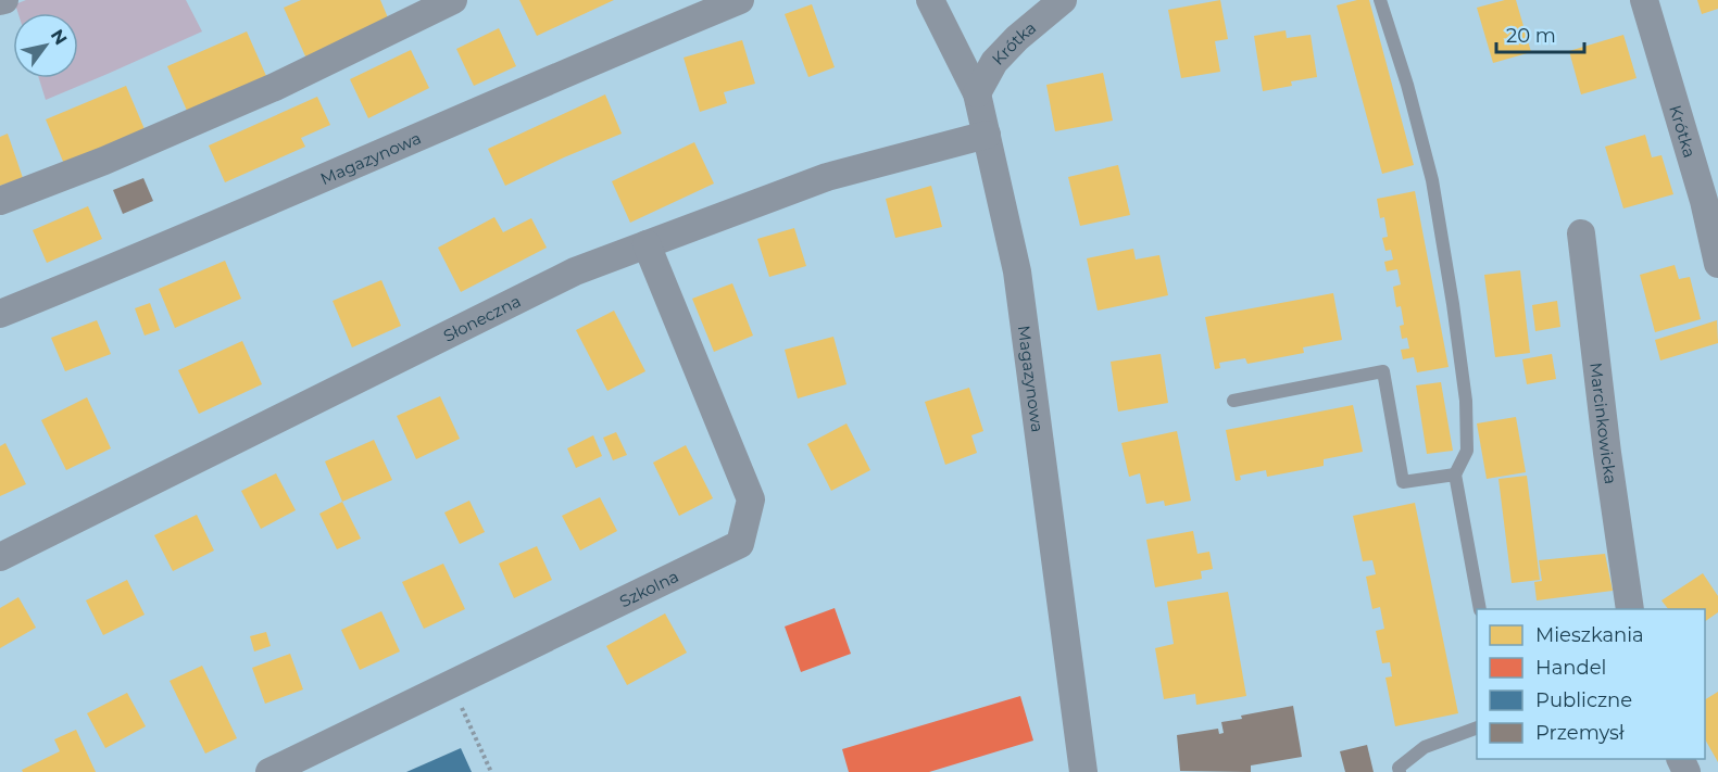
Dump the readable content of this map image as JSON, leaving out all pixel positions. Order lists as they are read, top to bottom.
{
  "streets": {
    "street": [
      "Krótka",
      "Magazynowa",
      "Słoneczna",
      "Marcinkowicka",
      "Szkolna"
    ]
  },
  "crossings": [
    ["Krótka", "Magazynowa"],
    ["Magazynowa", "Słoneczna"],
    ["Słoneczna", "Szkolna"]
  ],
  "legend": [
    "Mieszkania",
    "Handel",
    "Publiczne",
    "Przemysł"
  ],
  "scale_bar": "20 m",
  "north": "top right"
}
